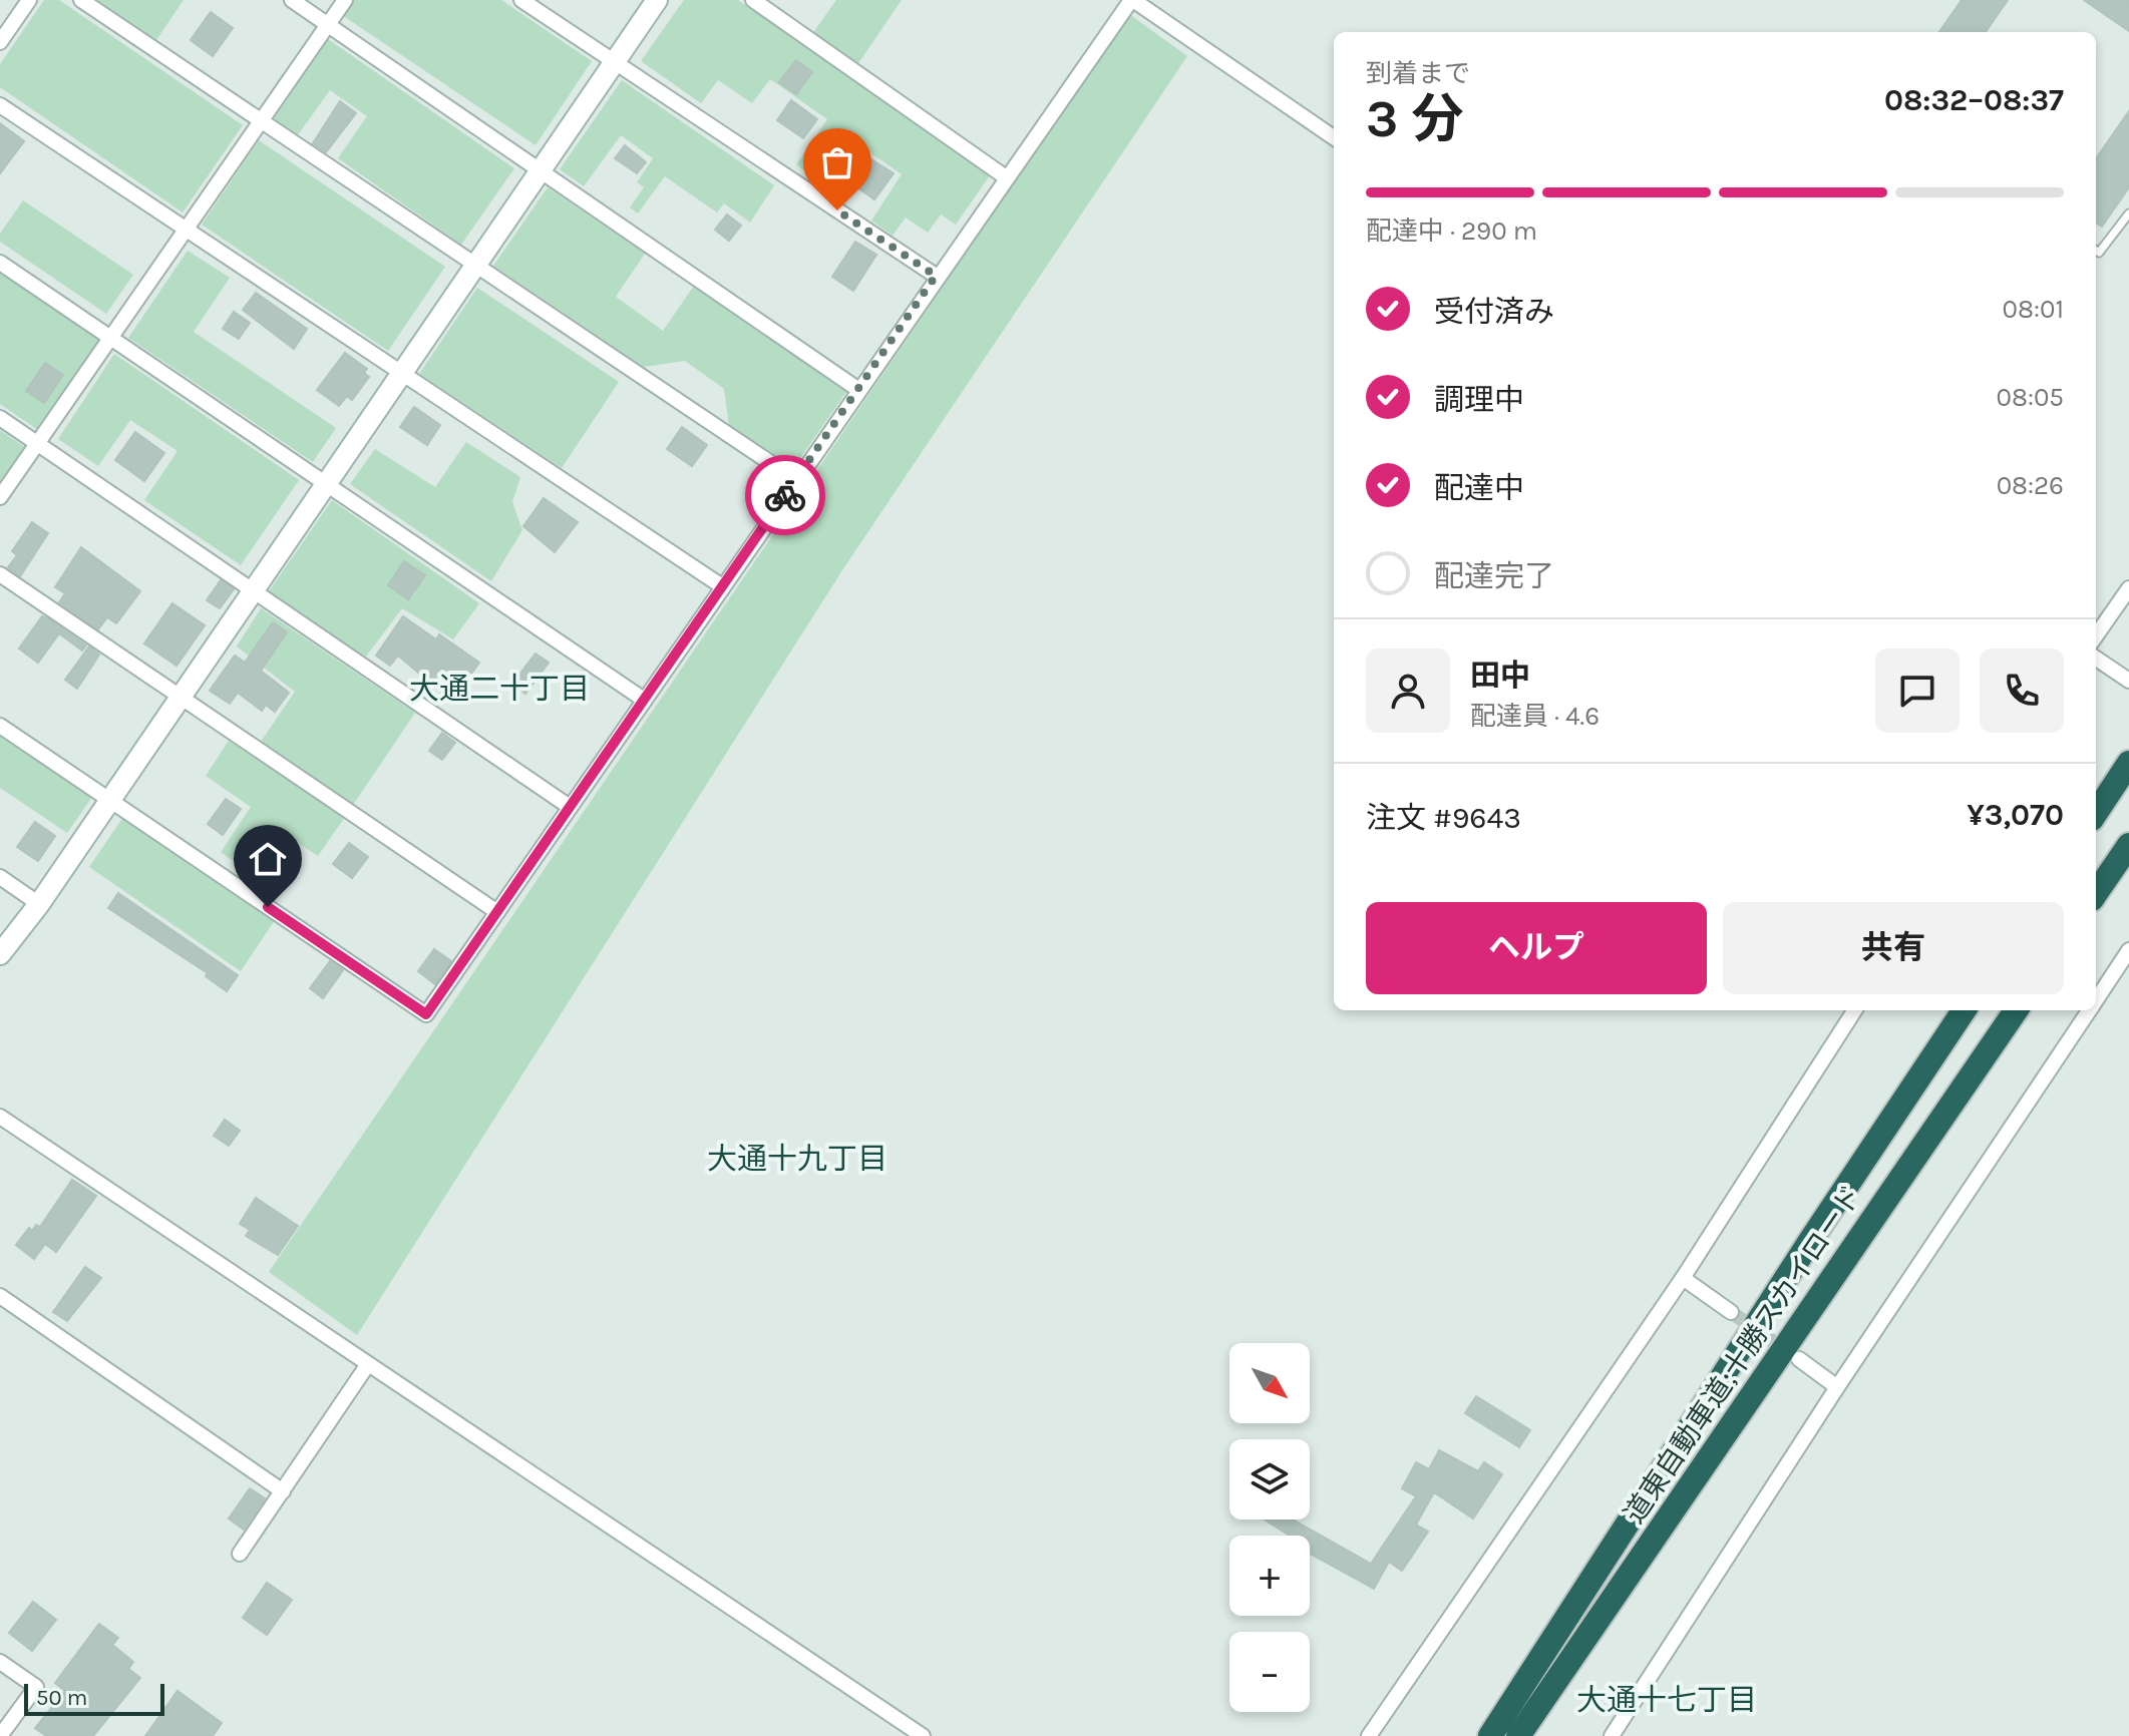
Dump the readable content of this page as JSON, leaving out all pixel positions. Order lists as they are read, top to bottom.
{
  "streets": {
    "highway": ["道東自動車道;十勝スカイロード"]
  },
  "districts": ["大通二十丁目", "大通十九丁目", "大通十七丁目"],
  "scale_bar": "50 m",
  "north": "bottom right",
  "page": {
    "heading": ["3 分", "到着まで", "08:32–08:37"],
    "panel": [
      "田中",
      "配達員 · 4.6",
      "注文 #9643",
      "¥3,070"
    ],
    "bar": "配達中 · 290 m",
    "list": [
      ["受付済み", "08:01"],
      ["調理中", "08:05"],
      ["配達中", "08:26"],
      "配達完了"
    ],
    "buttons": ["ヘルプ", "共有"],
    "map_buttons": ["+", "−"],
    "scale": "50 m"
  }
}
